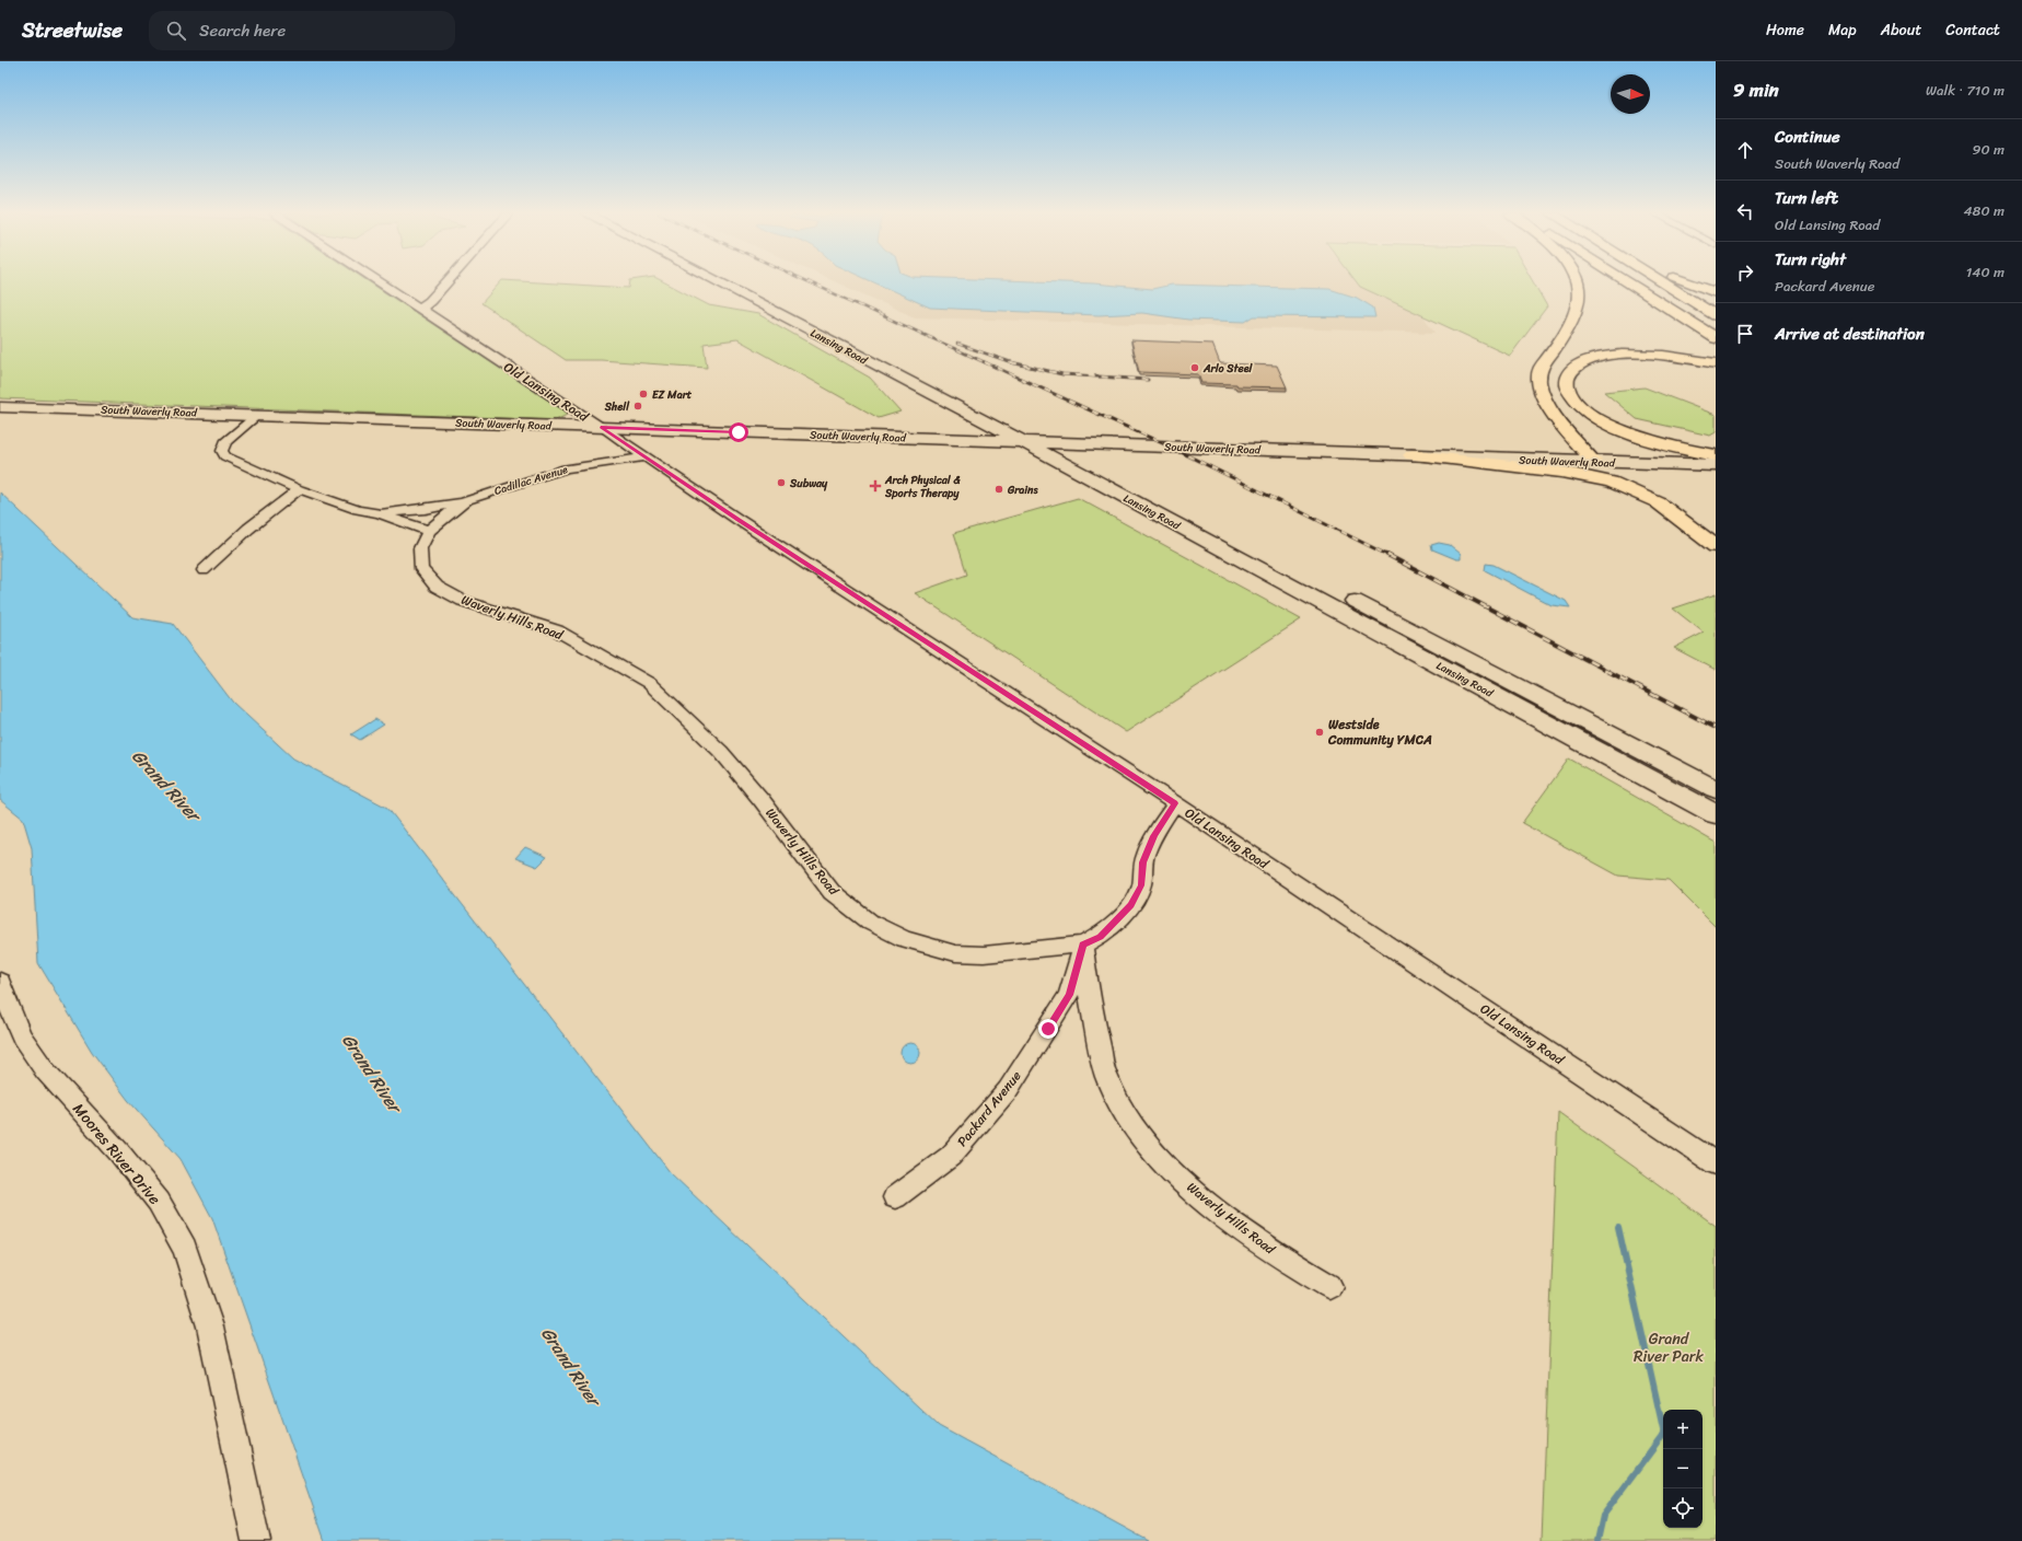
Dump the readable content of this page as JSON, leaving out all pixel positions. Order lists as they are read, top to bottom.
{
  "streets": {
    "main road": ["Lansing Road", "South Waverly Road"],
    "street": [
      "Old Lansing Road",
      "Cadillac Avenue",
      "Waverly Hills Road",
      "Packard Avenue",
      "Moores River Drive"
    ]
  },
  "crossings": [
    ["Lansing Road", "South Waverly Road"],
    ["Old Lansing Road", "South Waverly Road"],
    ["Old Lansing Road", "Cadillac Avenue"],
    ["Cadillac Avenue", "Waverly Hills Road"],
    ["Waverly Hills Road", "Packard Avenue"]
  ],
  "water": ["Grand River"],
  "parks": ["Grand River Park"],
  "places": {
    "other": [
      "Arlo Steel",
      "EZ Mart",
      "Shell",
      "Subway",
      "Grains",
      "Westside Community YMCA"
    ],
    "health": ["Arch Physical & Sports Therapy"]
  },
  "north": "right",
  "page": {
    "header": "Streetwise",
    "search": "Search here",
    "nav": [
      "Home",
      "Map",
      "About",
      "Contact"
    ],
    "heading": ["9 min", "Walk · 710 m"],
    "list": [
      ["Continue", "South Waverly Road", "90 m"],
      ["Turn left", "Old Lansing Road", "480 m"],
      ["Turn right", "Packard Avenue", "140 m"],
      "Arrive at destination"
    ],
    "map_buttons": ["+", "−"]
  }
}
